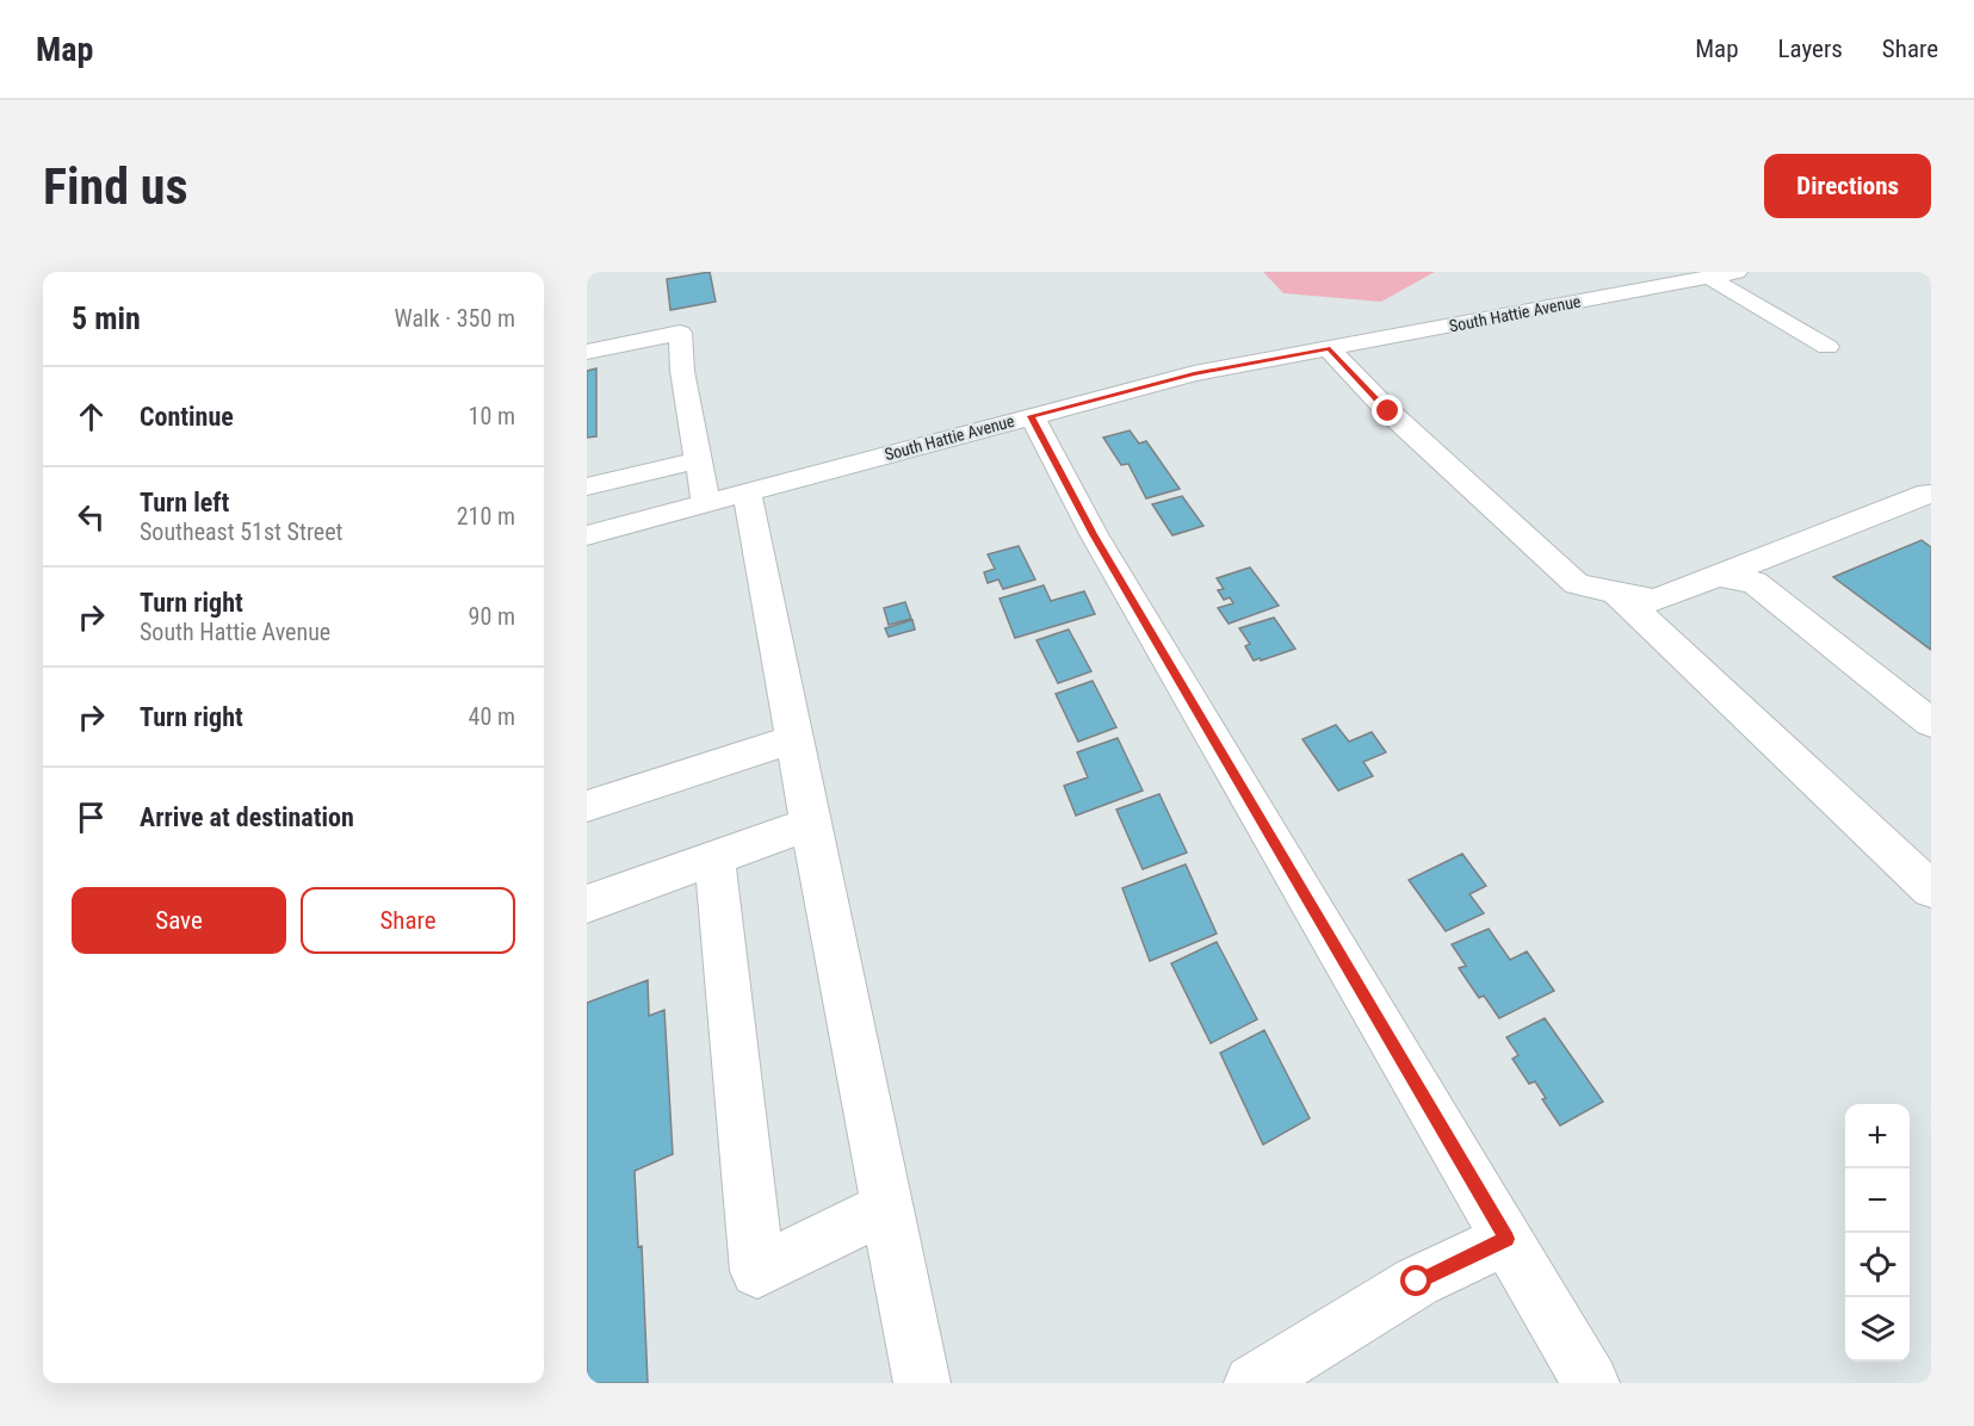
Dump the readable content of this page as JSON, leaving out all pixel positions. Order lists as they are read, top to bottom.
{
  "streets": {
    "street": ["South Hattie Avenue"]
  },
  "page": {
    "header": "Map",
    "nav": ["Map", "Layers", "Share"],
    "buttons": [
      "Directions",
      ["Save", "Share"]
    ],
    "title": "Find us",
    "heading": ["5 min", "Walk · 350 m"],
    "list": [
      ["Continue", "10 m"],
      ["Turn left", "Southeast 51st Street", "210 m"],
      ["Turn right", "South Hattie Avenue", "90 m"],
      ["Turn right", "40 m"],
      "Arrive at destination"
    ],
    "map_buttons": ["+", "−"]
  }
}
